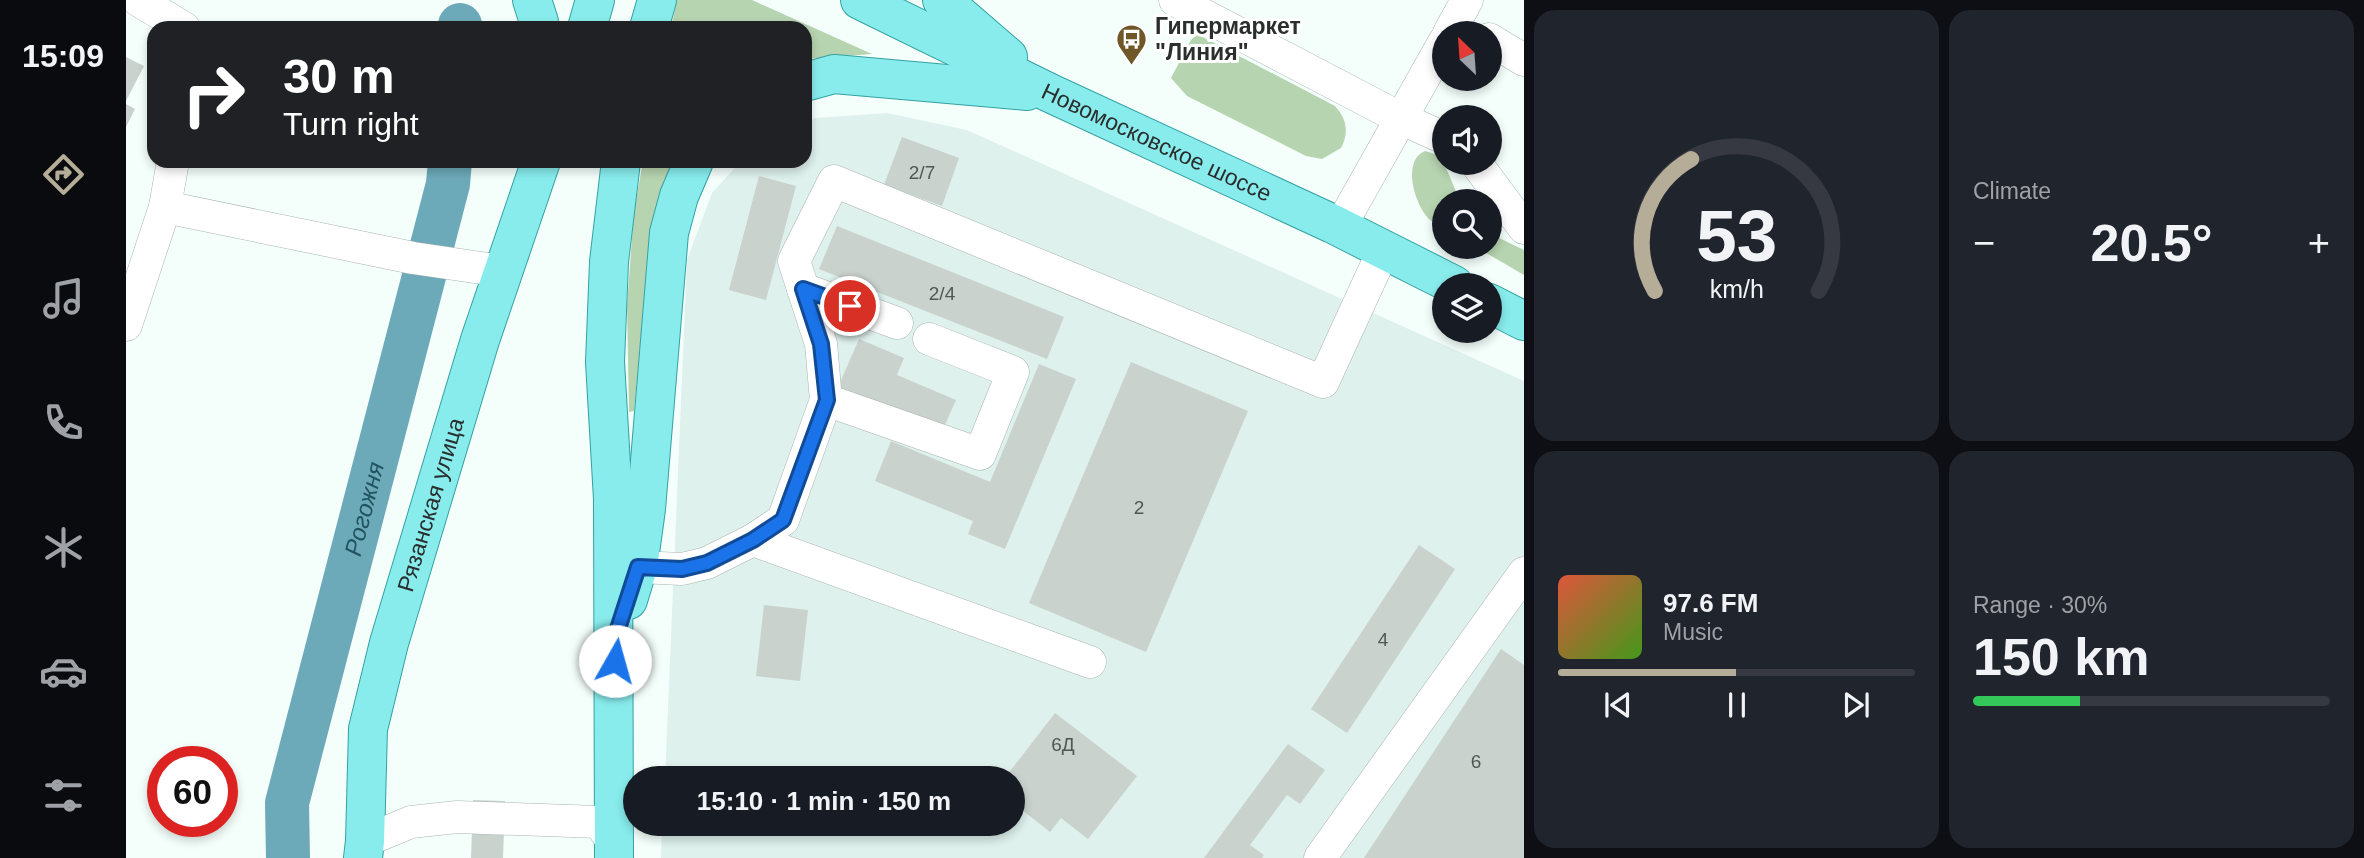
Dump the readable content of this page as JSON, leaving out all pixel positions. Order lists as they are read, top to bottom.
{
  "streets": {
    "main road": ["Новомосковское шоссе", "Рязанская улица"]
  },
  "water": ["Рогожня"],
  "places": {
    "bus stop": ["Гипермаркет \"Линия\""]
  },
  "house_numbers": [
    "2/7",
    "2/4",
    "2",
    "4",
    "6Д",
    "6"
  ],
  "north": "top left",
  "page": {
    "tabs": "15:09",
    "tile": [
      "Climate",
      ["Range · 30%", "150 km"]
    ],
    "turn": ["30 m", "Turn right"],
    "heat": ["−", "20.5°", "+"],
    "song": ["97.6 FM", "Music"],
    "limit": "60",
    "trip": "15:10 · 1 min · 150 m",
    "gauge": ["53", "km/h"]
  }
}
